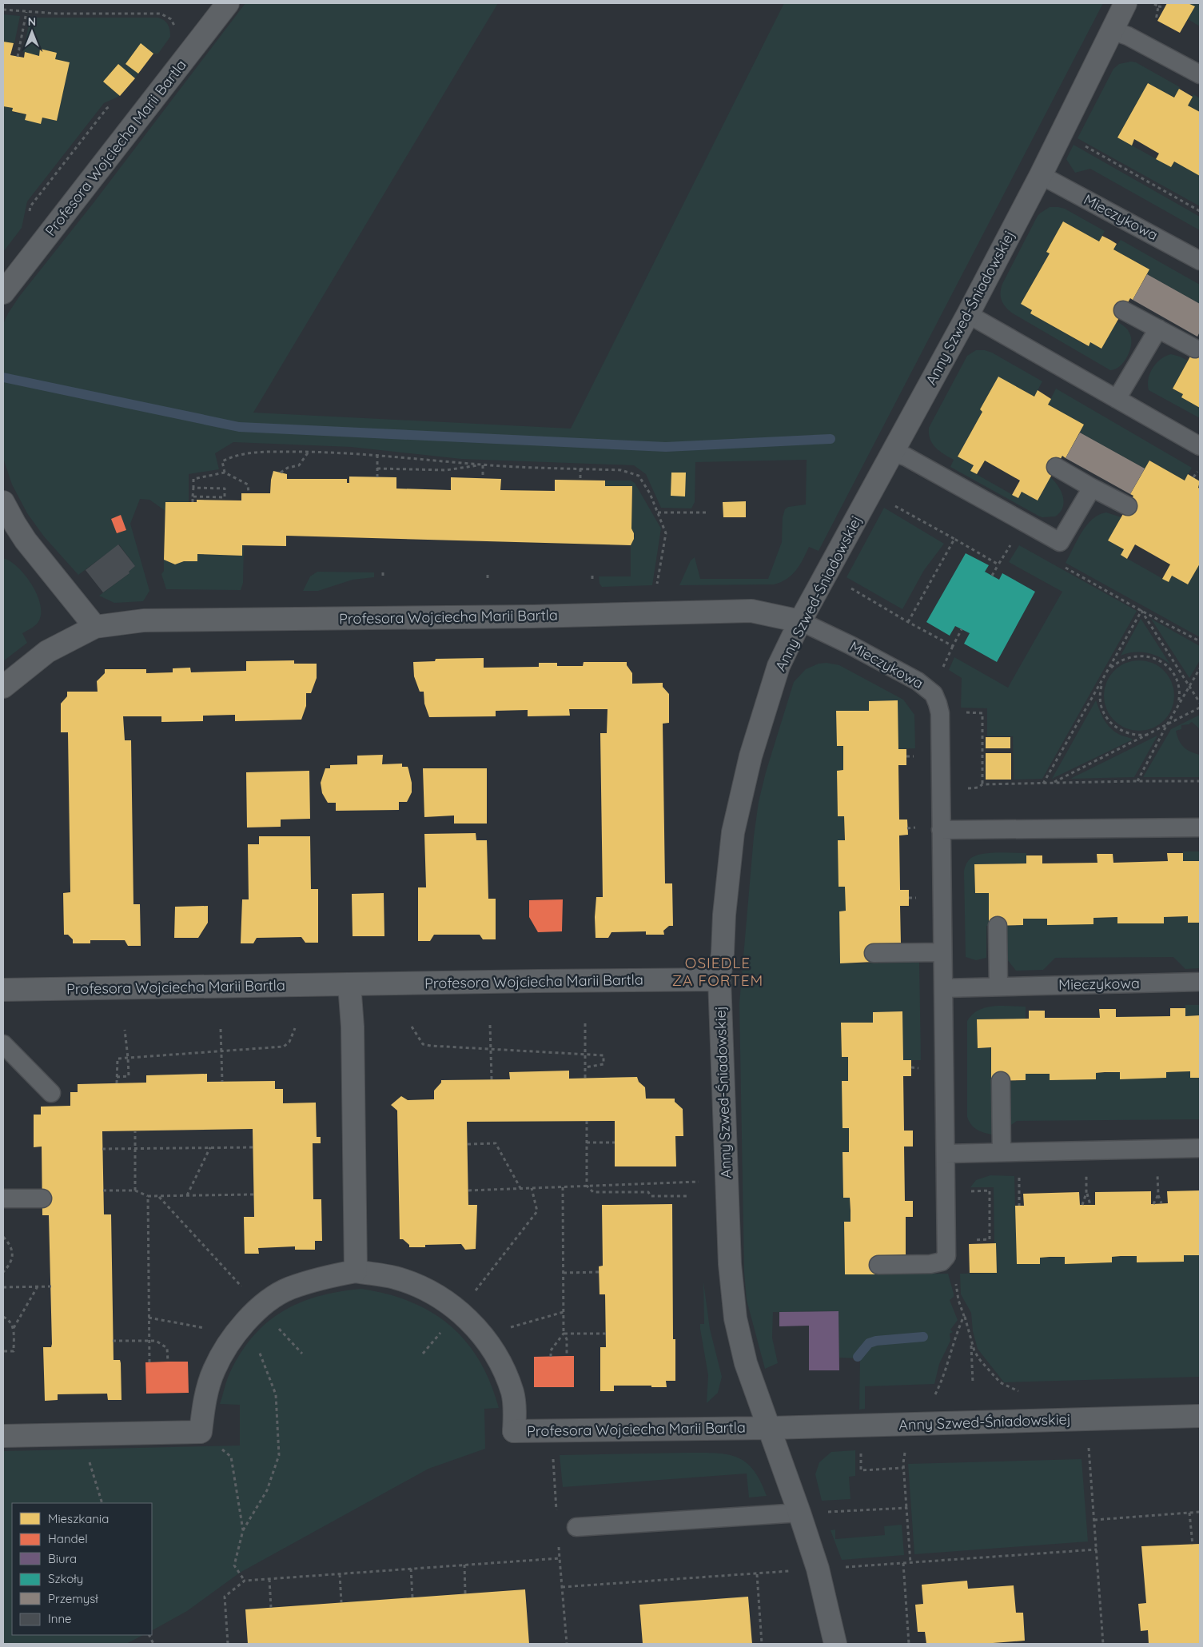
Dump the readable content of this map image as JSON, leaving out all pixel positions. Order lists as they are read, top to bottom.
{
  "streets": {
    "street": ["Profesora Wojciecha Marii Bartla", "Anny Szwed-Śniadowskiej"],
    "lane": ["Mieczykowa"]
  },
  "crossings": [
    ["Profesora Wojciecha Marii Bartla", "Mieczykowa"],
    ["Profesora Wojciecha Marii Bartla", "Anny Szwed-Śniadowskiej"],
    ["Mieczykowa", "Anny Szwed-Śniadowskiej"]
  ],
  "districts": ["OSIEDLE ZA FORTEM"],
  "legend": [
    "Mieszkania",
    "Handel",
    "Biura",
    "Szkoły",
    "Przemysł",
    "Inne"
  ],
  "north": "top"
}
